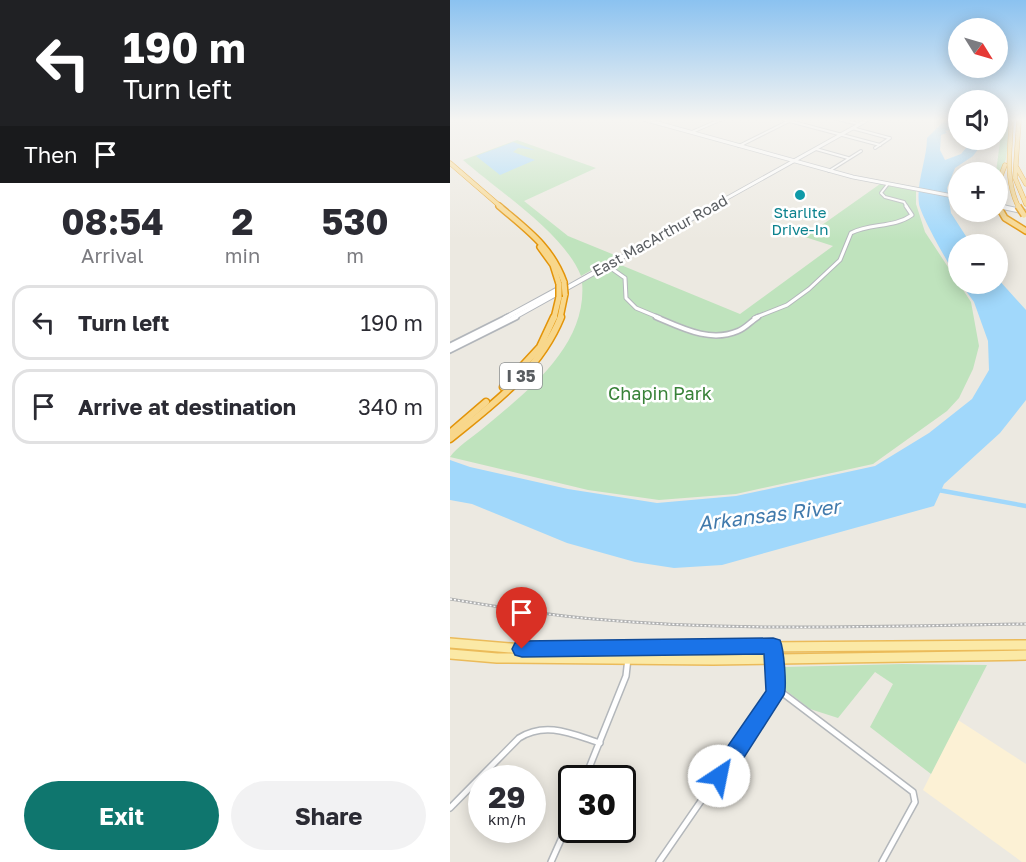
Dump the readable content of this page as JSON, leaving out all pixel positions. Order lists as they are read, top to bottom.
{
  "streets": {
    "highway": ["I 35"],
    "street": ["East MacArthur Road"]
  },
  "water": ["Arkansas River"],
  "parks": ["Chapin Park"],
  "places": ["Starlite Drive-In"],
  "north": "bottom right",
  "page": {
    "turn": ["190 m", "Turn left"],
    "map_buttons": ["+", "−"],
    "then": "Then",
    "eta": [
      "08:54",
      "Arrival",
      "2",
      "min",
      "530",
      "m"
    ],
    "list": [
      {
        "name": "Turn left",
        "value": "190 m"
      },
      {
        "name": "Arrive at destination",
        "value": "340 m"
      }
    ],
    "speed": "29 km/h",
    "limit": "30",
    "buttons": ["Exit", "Share"]
  }
}
